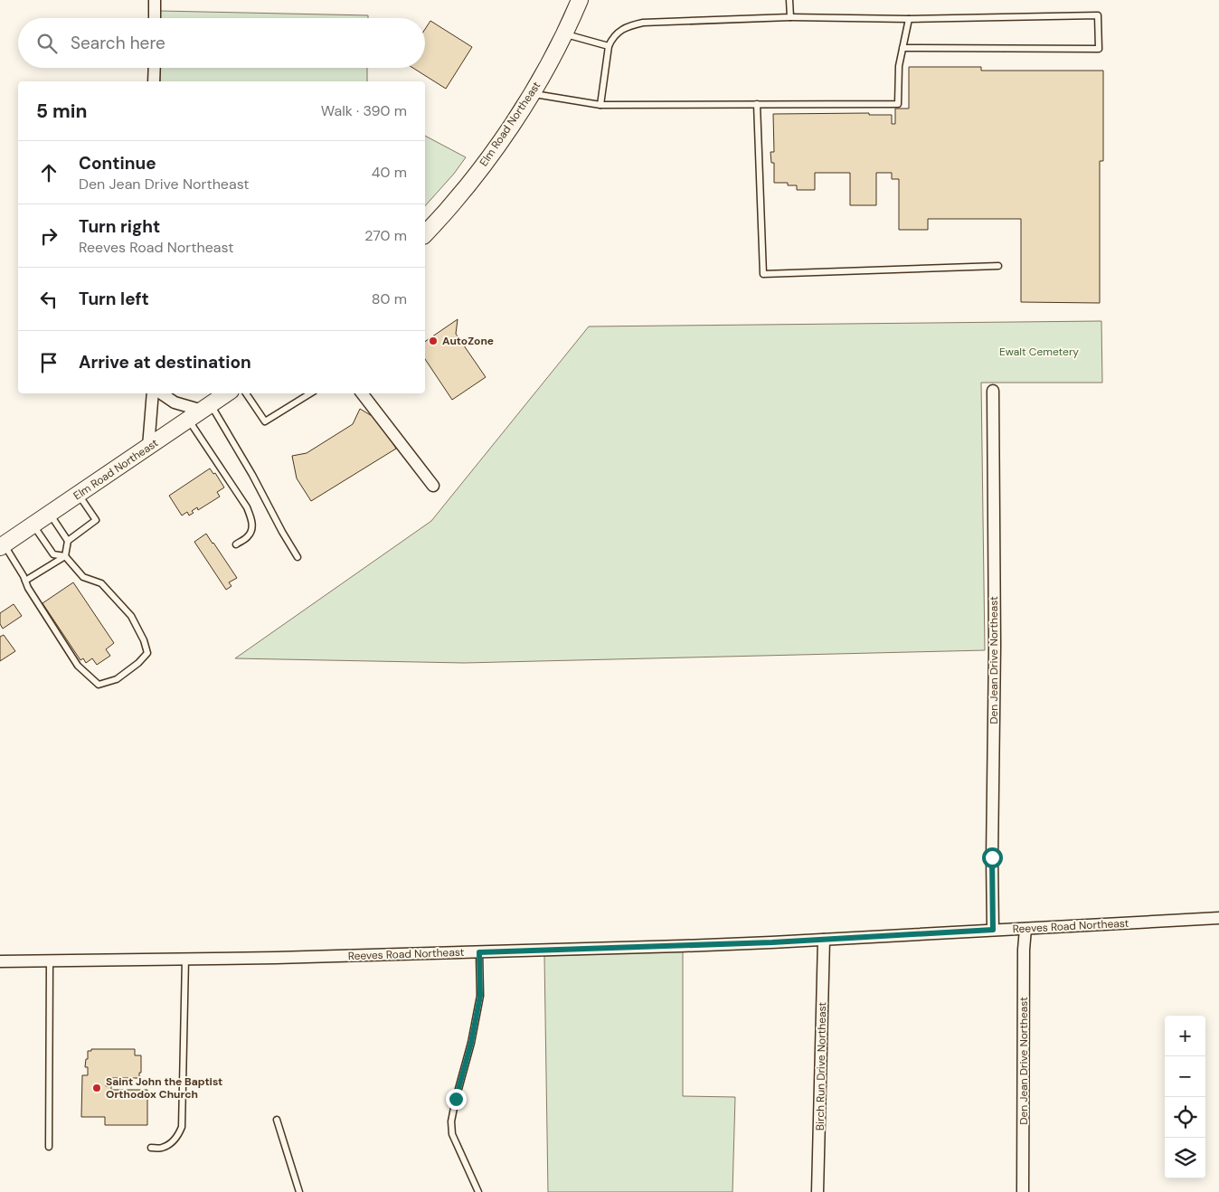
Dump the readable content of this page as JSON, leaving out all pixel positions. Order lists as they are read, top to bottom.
{
  "streets": {
    "main road": ["Elm Road Northeast"],
    "street": ["Den Jean Drive Northeast", "Reeves Road Northeast", "Birch Run Drive Northeast"]
  },
  "crossings": [
    ["Den Jean Drive Northeast", "Reeves Road Northeast"],
    ["Reeves Road Northeast", "Birch Run Drive Northeast"]
  ],
  "parks": ["Ewalt Cemetery"],
  "places": ["AutoZone", "Saint John the Baptist Orthodox Church"],
  "page": {
    "search": "Search here",
    "heading": ["5 min", "Walk · 390 m"],
    "list": [
      ["Continue", "Den Jean Drive Northeast", "40 m"],
      ["Turn right", "Reeves Road Northeast", "270 m"],
      ["Turn left", "80 m"],
      "Arrive at destination"
    ],
    "map_buttons": ["+", "−"]
  }
}
